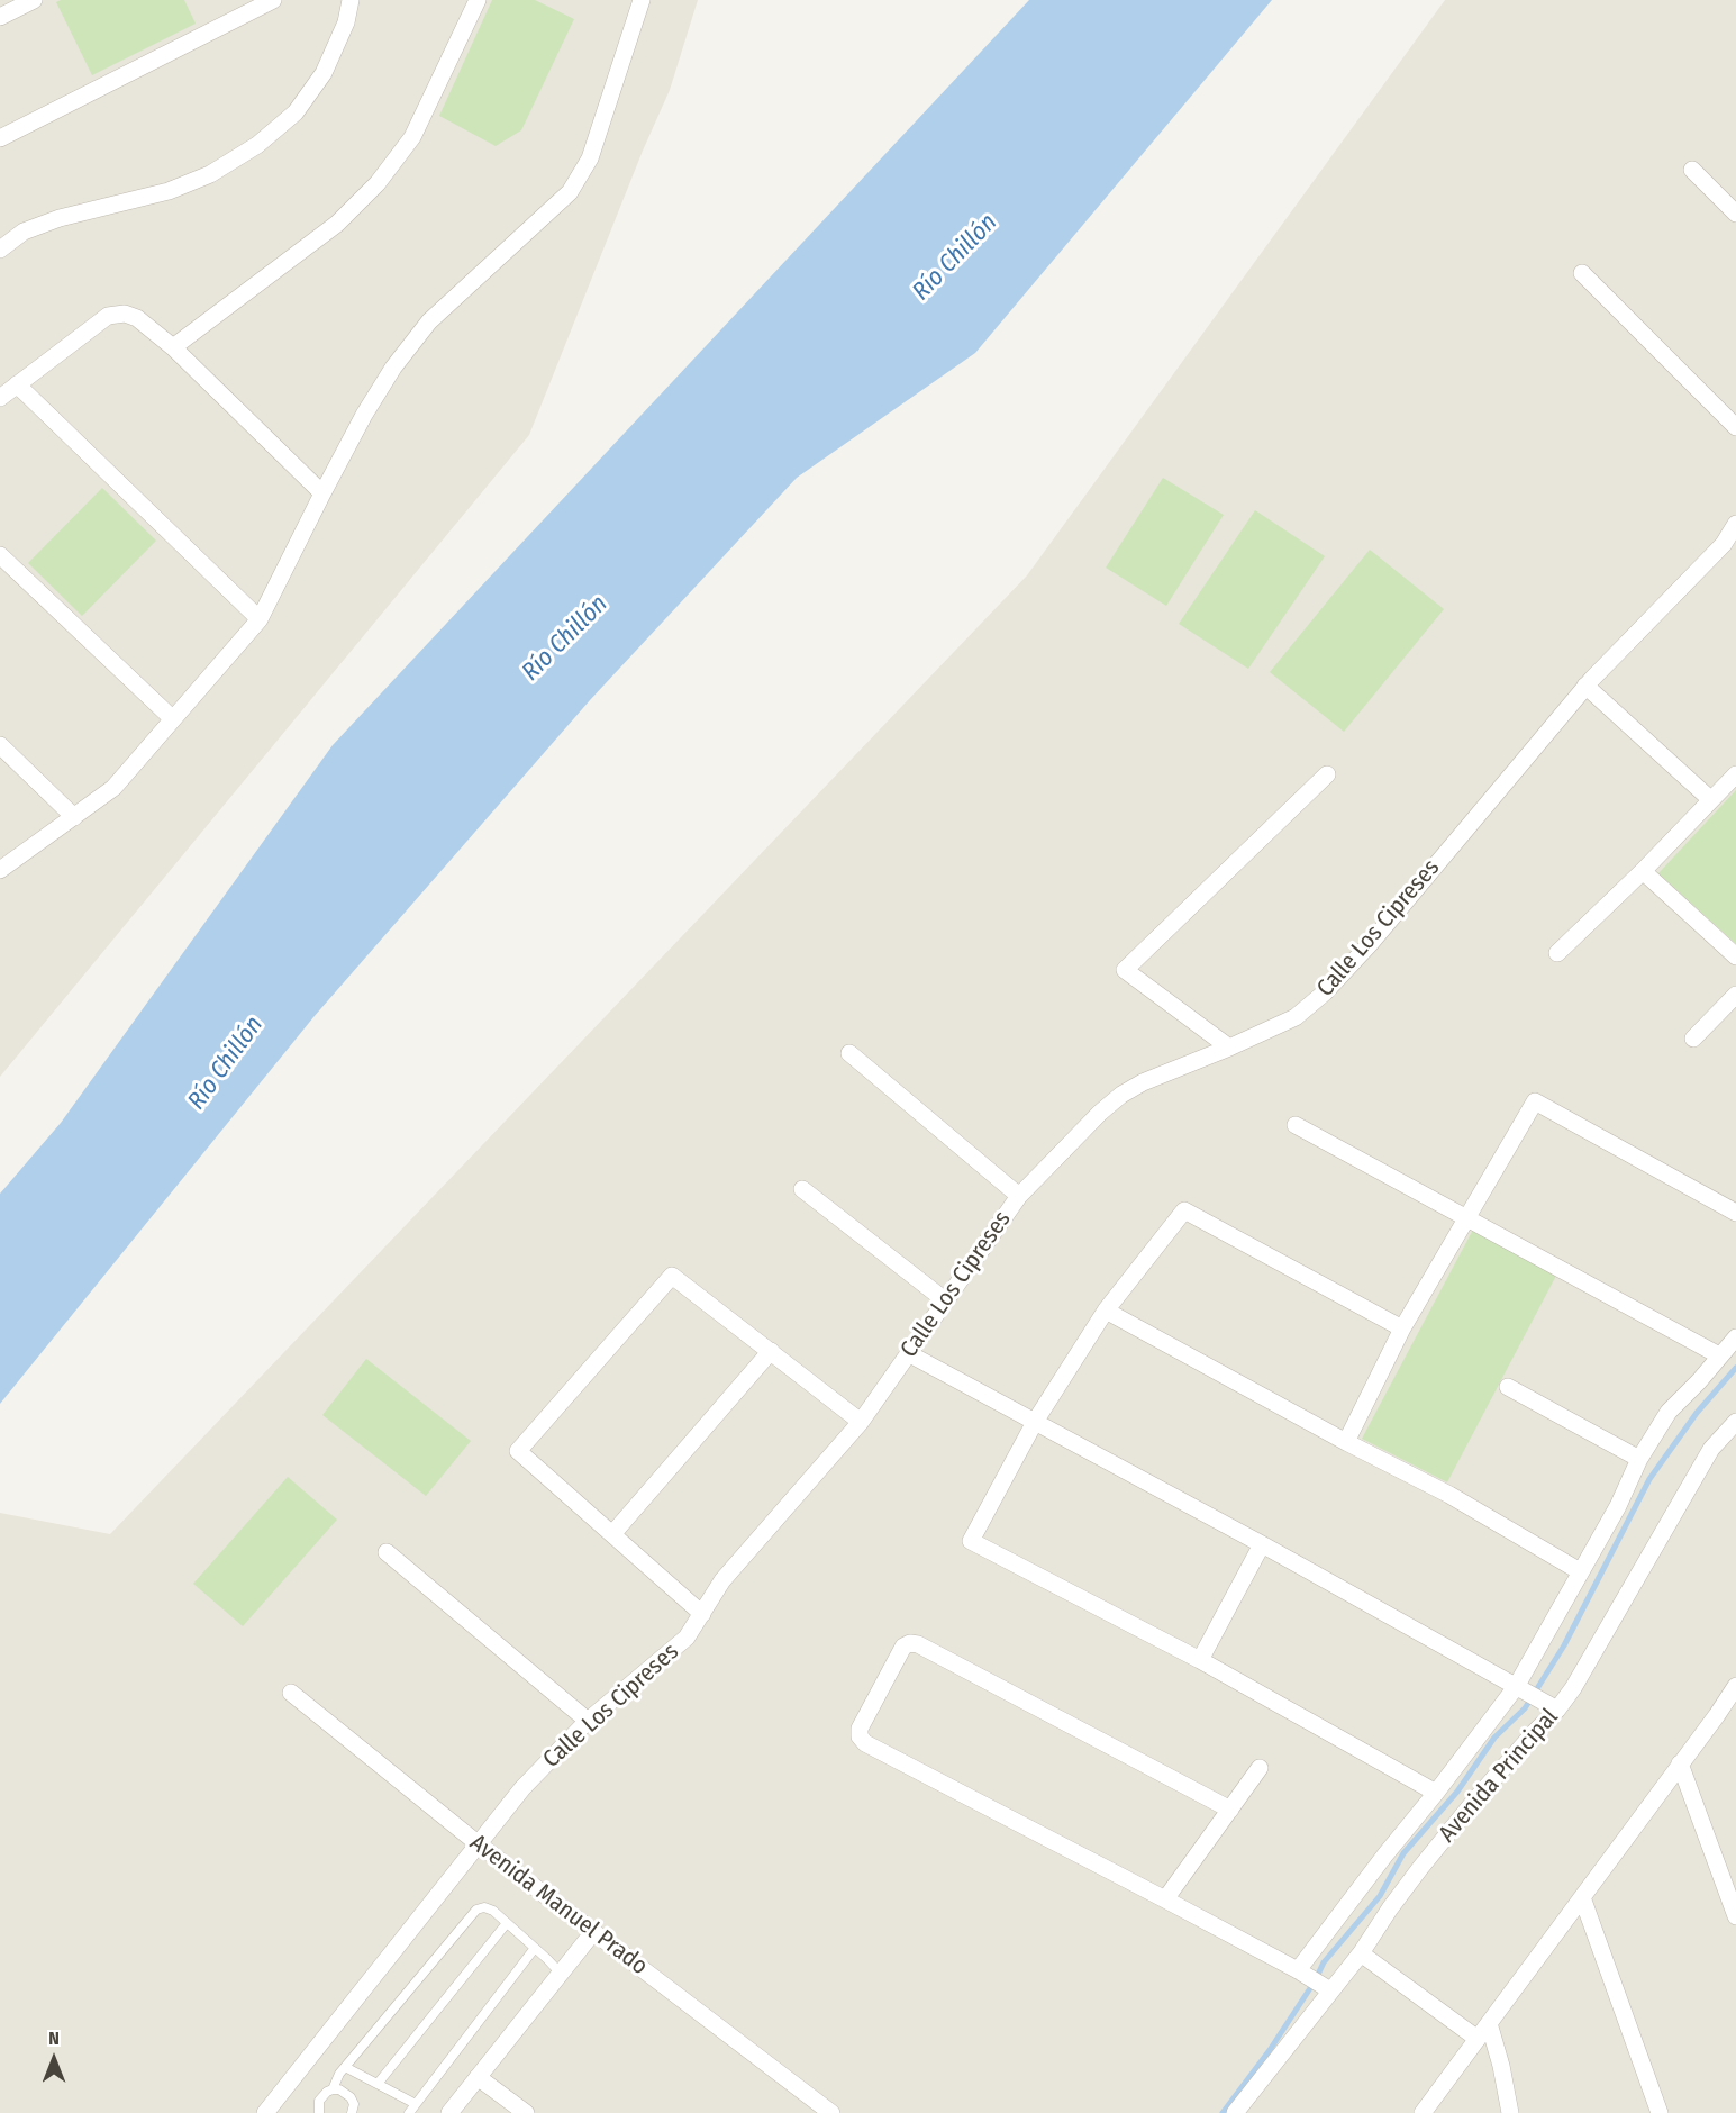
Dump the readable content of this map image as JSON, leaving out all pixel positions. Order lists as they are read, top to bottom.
{
  "streets": {
    "street": ["Calle Los Cipreses", "Avenida Principal", "Avenida Manuel Prado"]
  },
  "crossings": [
    ["Calle Los Cipreses", "Avenida Manuel Prado"]
  ],
  "water": ["Río Chillón"],
  "north": "top"
}
